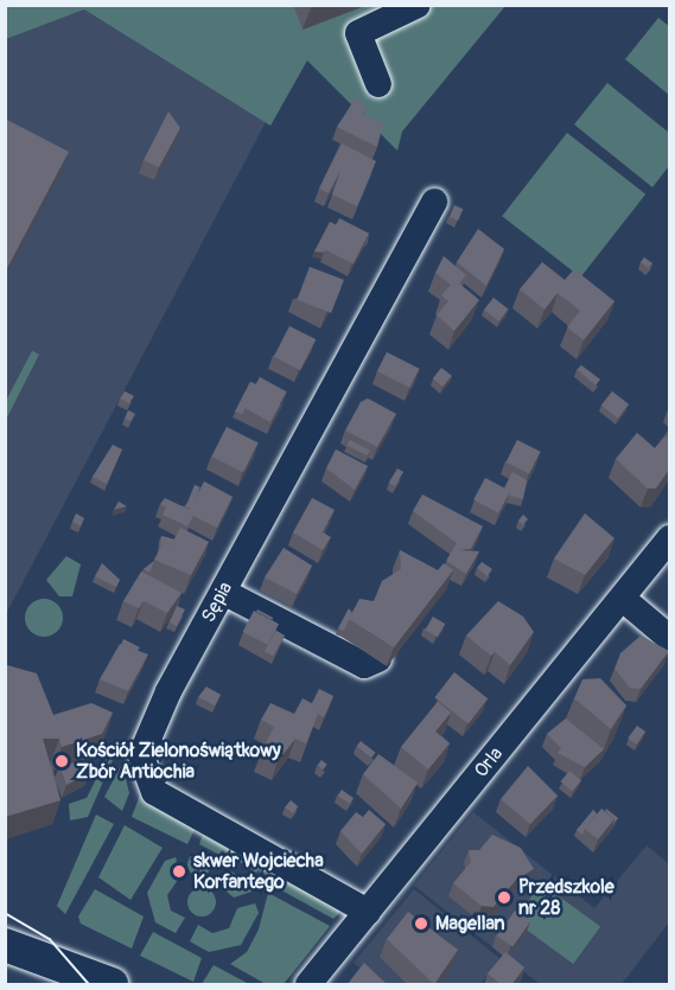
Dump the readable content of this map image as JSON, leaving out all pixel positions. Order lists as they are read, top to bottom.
{
  "streets": {
    "street": ["Sępia", "Orla"]
  },
  "crossings": [
    ["Sępia", "Orla"]
  ],
  "places": [
    "Kościół Zielonoświątkowy Zbór Antiochia",
    "skwer Wojciecha Korfantego",
    "Przedszkole nr 28",
    "Magellan"
  ]
}
